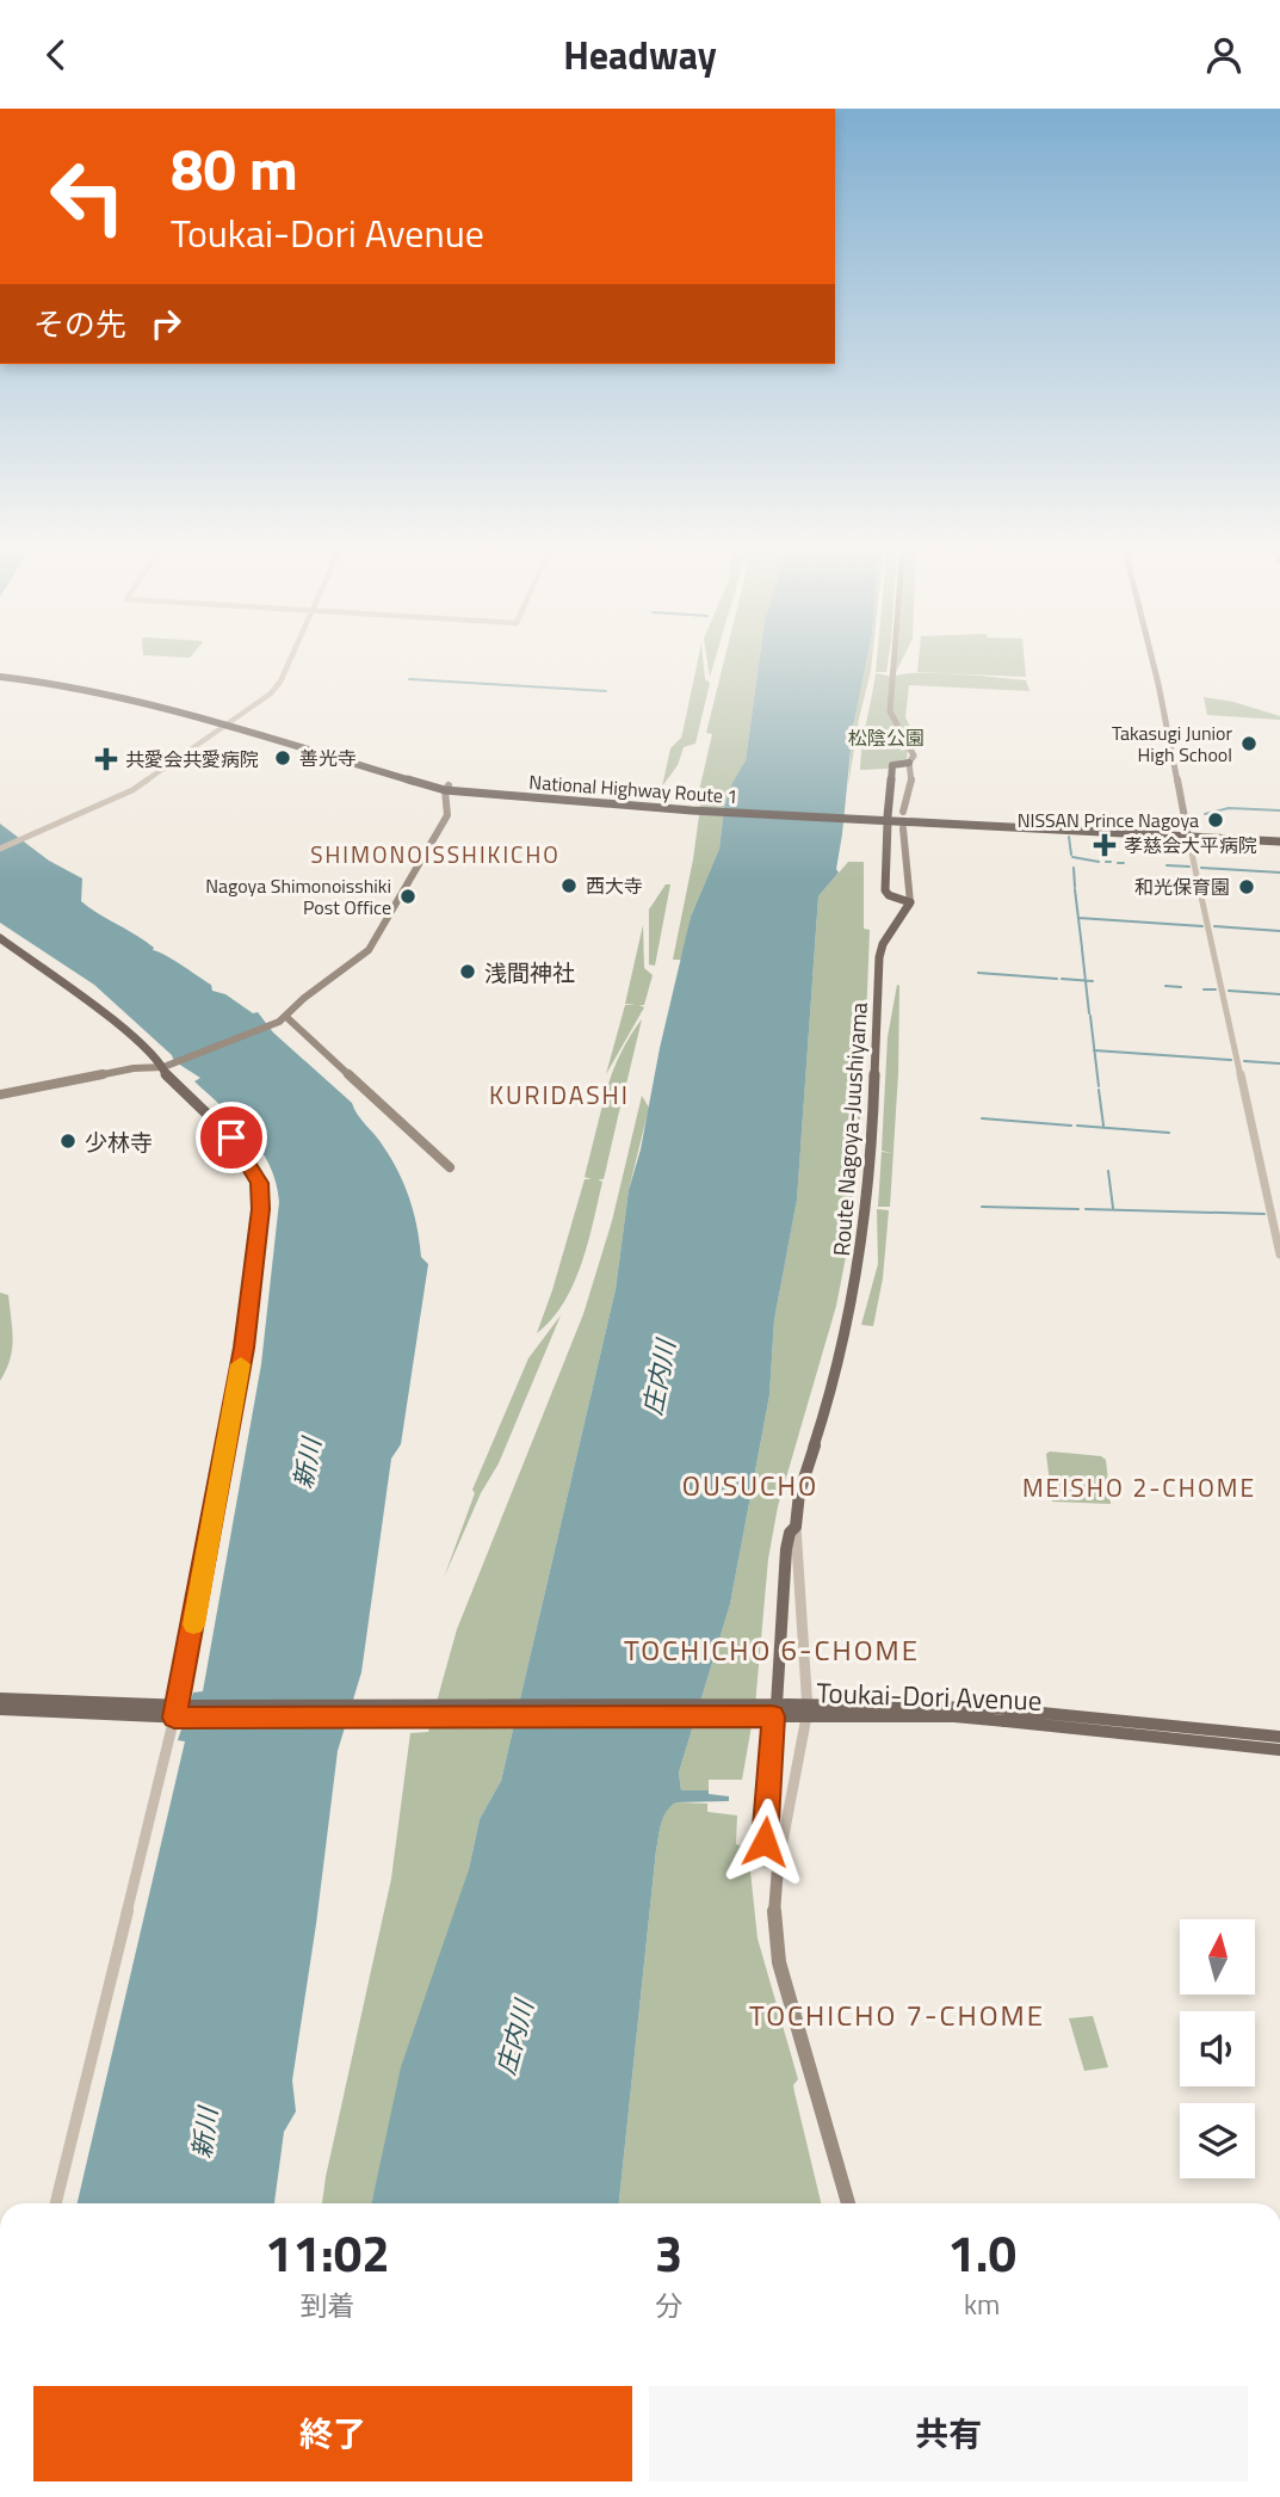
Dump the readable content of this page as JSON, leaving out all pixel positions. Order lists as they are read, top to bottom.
{
  "streets": {
    "highway": ["National Highway Route 1"],
    "main road": ["Route Nagoya-Juushiyama", "Toukai-Dori Avenue"]
  },
  "crossings": [
    ["Route Nagoya-Juushiyama", "Toukai-Dori Avenue"]
  ],
  "districts": [
    "SHIMONOISSHIKICHO",
    "KURIDASHI",
    "OUSUCHO",
    "MEISHO 2-CHOME",
    "TOCHICHO 6-CHOME",
    "TOCHICHO 7-CHOME"
  ],
  "water": ["庄内川", "新川"],
  "parks": ["松陰公園"],
  "places": {
    "other": [
      "Takasugi Junior High School",
      "善光寺",
      "NISSAN Prince Nagoya",
      "西大寺",
      "和光保育園",
      "Nagoya Shimonoisshiki Post Office",
      "浅間神社",
      "少林寺"
    ],
    "health": ["共愛会共愛病院", "孝慈会大平病院"]
  },
  "north": "top",
  "page": {
    "header": "Headway",
    "turn": ["80 m", "Toukai-Dori Avenue"],
    "then": "その先",
    "eta": [
      "11:02",
      "到着",
      "3",
      "分",
      "1.0",
      "km"
    ],
    "buttons": ["終了", "共有"]
  }
}
